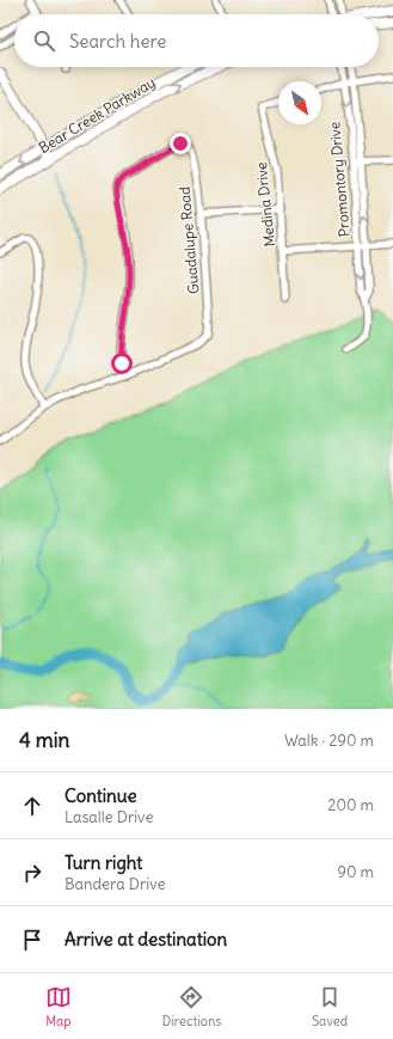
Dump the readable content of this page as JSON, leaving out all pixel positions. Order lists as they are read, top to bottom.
{
  "streets": {
    "main road": ["Bear Creek Parkway"],
    "street": ["Promontory Drive", "Medina Drive", "Guadalupe Road"]
  },
  "north": "bottom right",
  "page": {
    "search": "Search here",
    "heading": ["4 min", "Walk · 290 m"],
    "list": [
      ["Continue", "Lasalle Drive", "200 m"],
      ["Turn right", "Bandera Drive", "90 m"],
      "Arrive at destination"
    ],
    "nav": ["Map", "Directions", "Saved"]
  }
}
